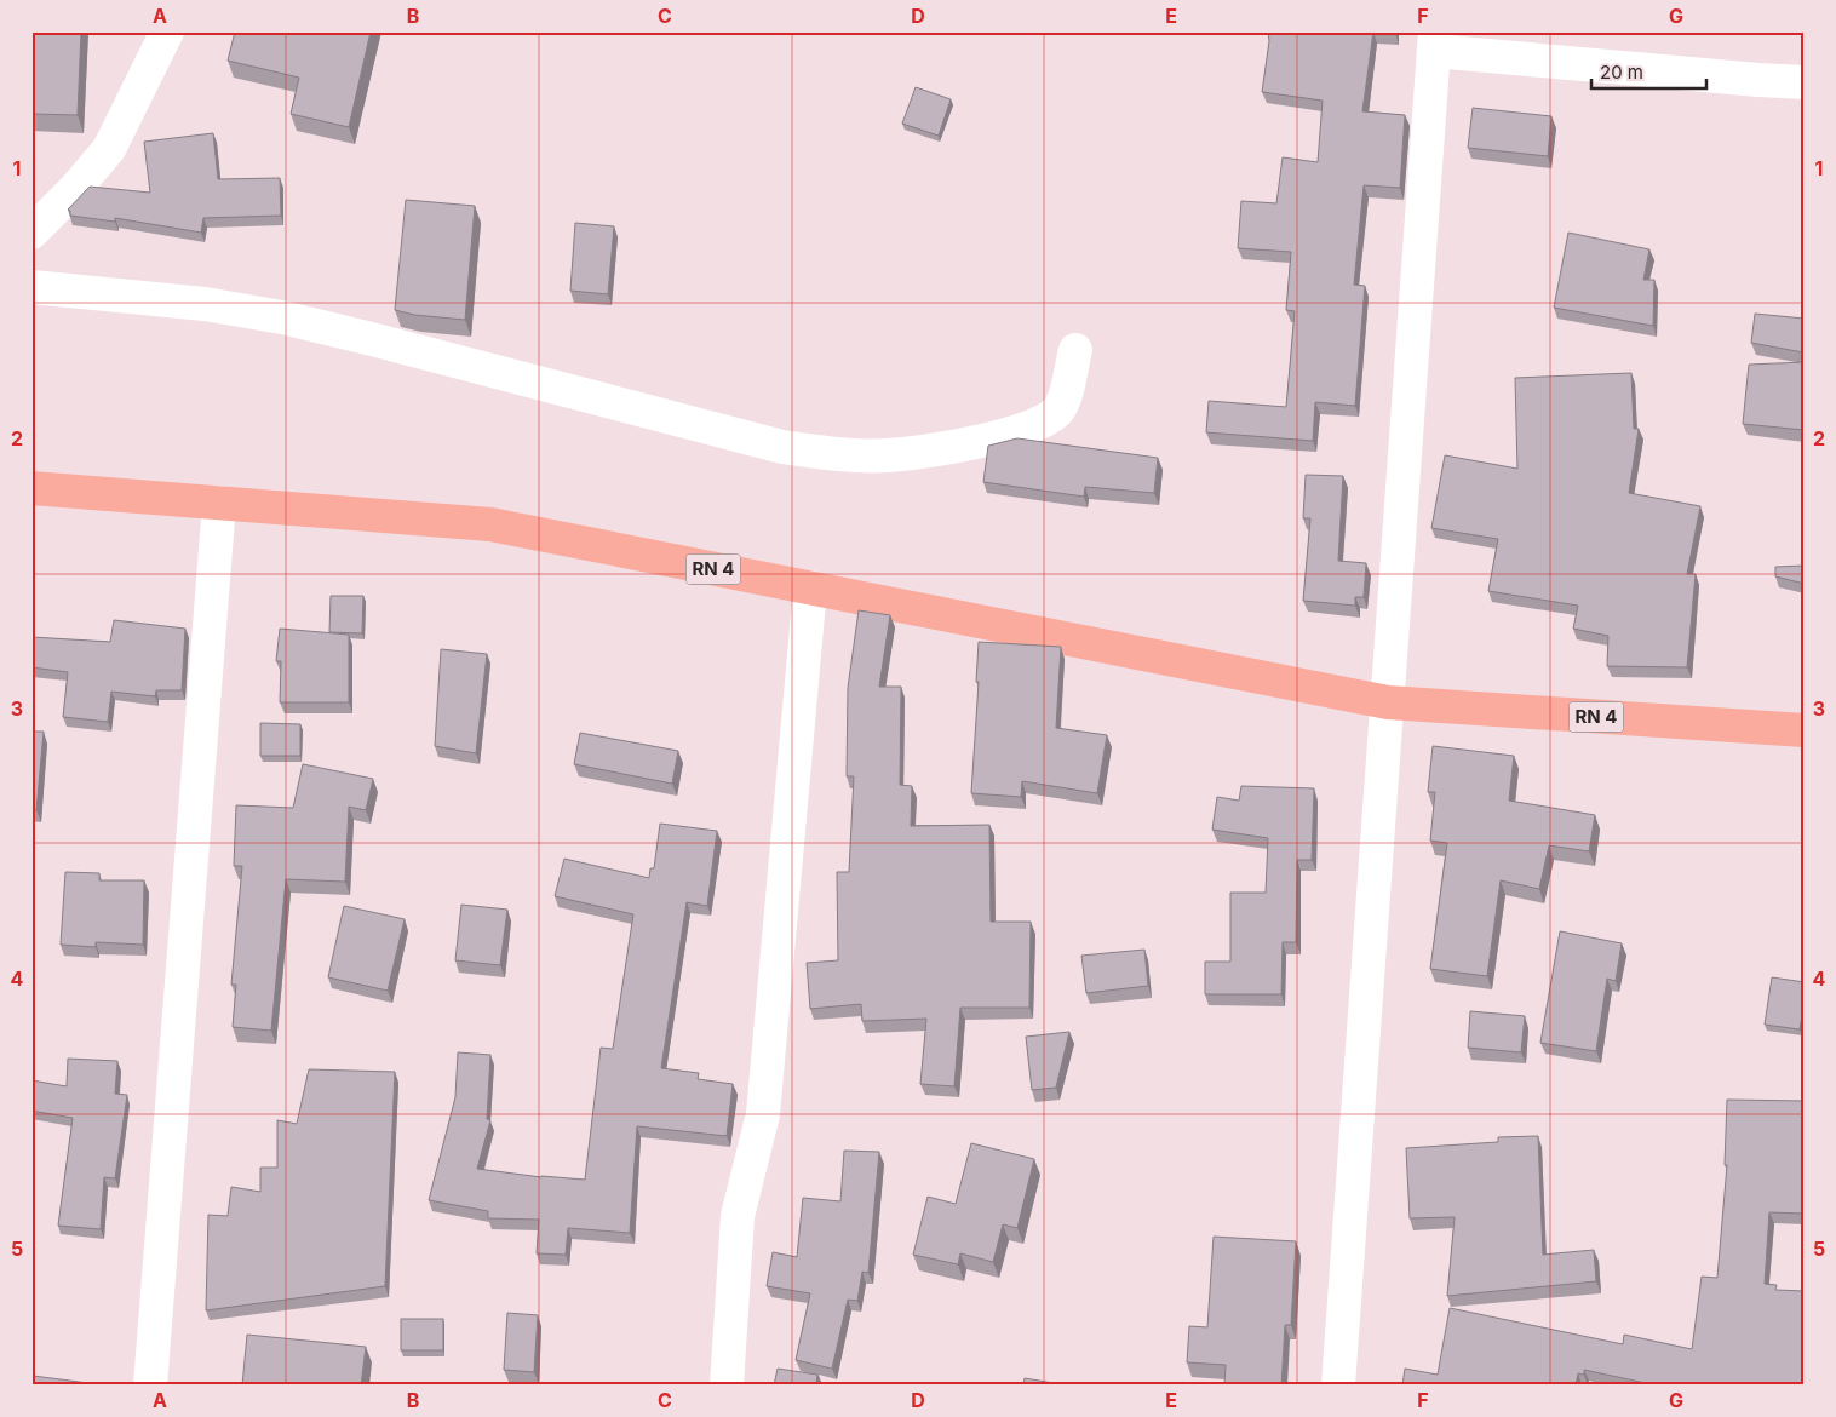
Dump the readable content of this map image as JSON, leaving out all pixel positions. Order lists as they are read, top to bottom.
{
  "streets": {
    "highway": ["RN 4"]
  },
  "scale_bar": "20 m",
  "grid": {
    "columns": [
      "A",
      "B",
      "C",
      "D",
      "E",
      "F",
      "G"
    ],
    "rows": [
      "1",
      "2",
      "3",
      "4",
      "5"
    ]
  }
}
